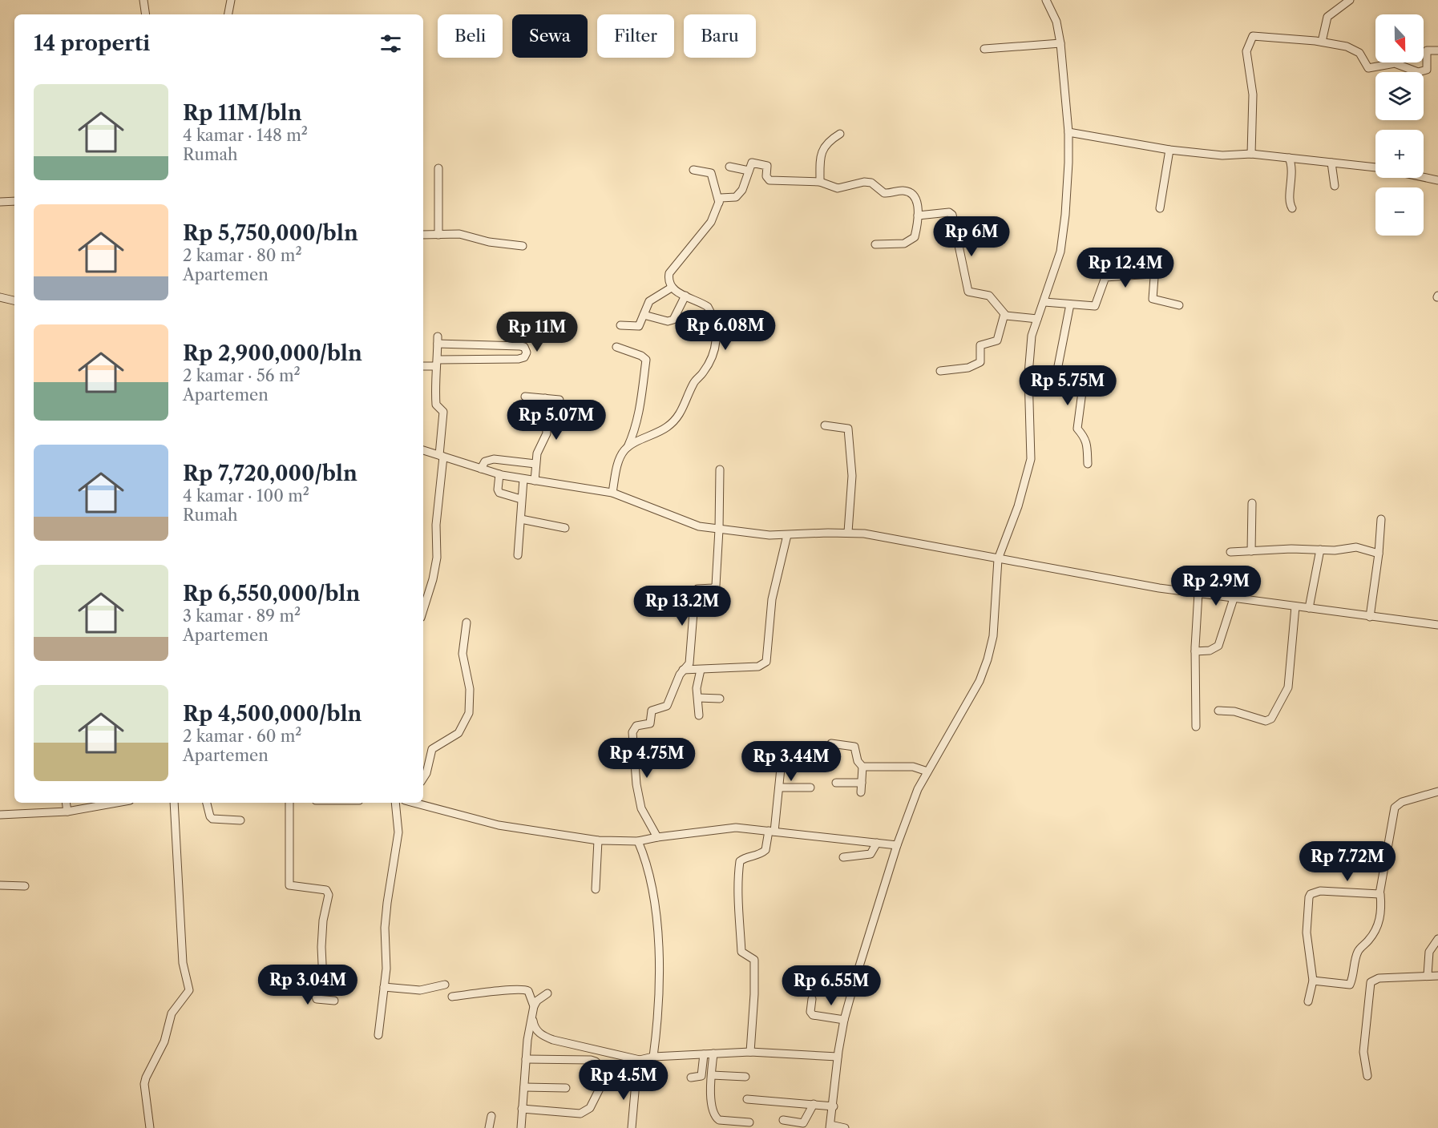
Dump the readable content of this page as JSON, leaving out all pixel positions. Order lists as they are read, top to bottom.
{
  "north": "bottom",
  "page": {
    "map_buttons": ["+", "−"],
    "chip": [
      "Beli",
      "Sewa",
      "Filter",
      "Baru"
    ],
    "heading": "14 properti",
    "list": [
      {
        "name": "Rp 11M/bln",
        "note": "4 kamar · 148 m² · Rumah"
      },
      {
        "name": "Rp 5,750,000/bln",
        "note": "2 kamar · 80 m² · Apartemen"
      },
      {
        "name": "Rp 2,900,000/bln",
        "note": "2 kamar · 56 m² · Apartemen"
      },
      {
        "name": "Rp 7,720,000/bln",
        "note": "4 kamar · 100 m² · Rumah"
      },
      {
        "name": "Rp 6,550,000/bln",
        "note": "3 kamar · 89 m² · Apartemen"
      },
      {
        "name": "Rp 4,500,000/bln",
        "note": "2 kamar · 60 m² · Apartemen"
      }
    ],
    "price": [
      "Rp 6M",
      "Rp 12.4M",
      "Rp 6.08M",
      "Rp 11M",
      "Rp 5.75M",
      "Rp 5.07M",
      "Rp 2.9M",
      "Rp 13.2M",
      "Rp 4.75M",
      "Rp 3.44M",
      "Rp 7.72M",
      "Rp 3.04M",
      "Rp 6.55M",
      "Rp 4.5M"
    ]
  }
}
